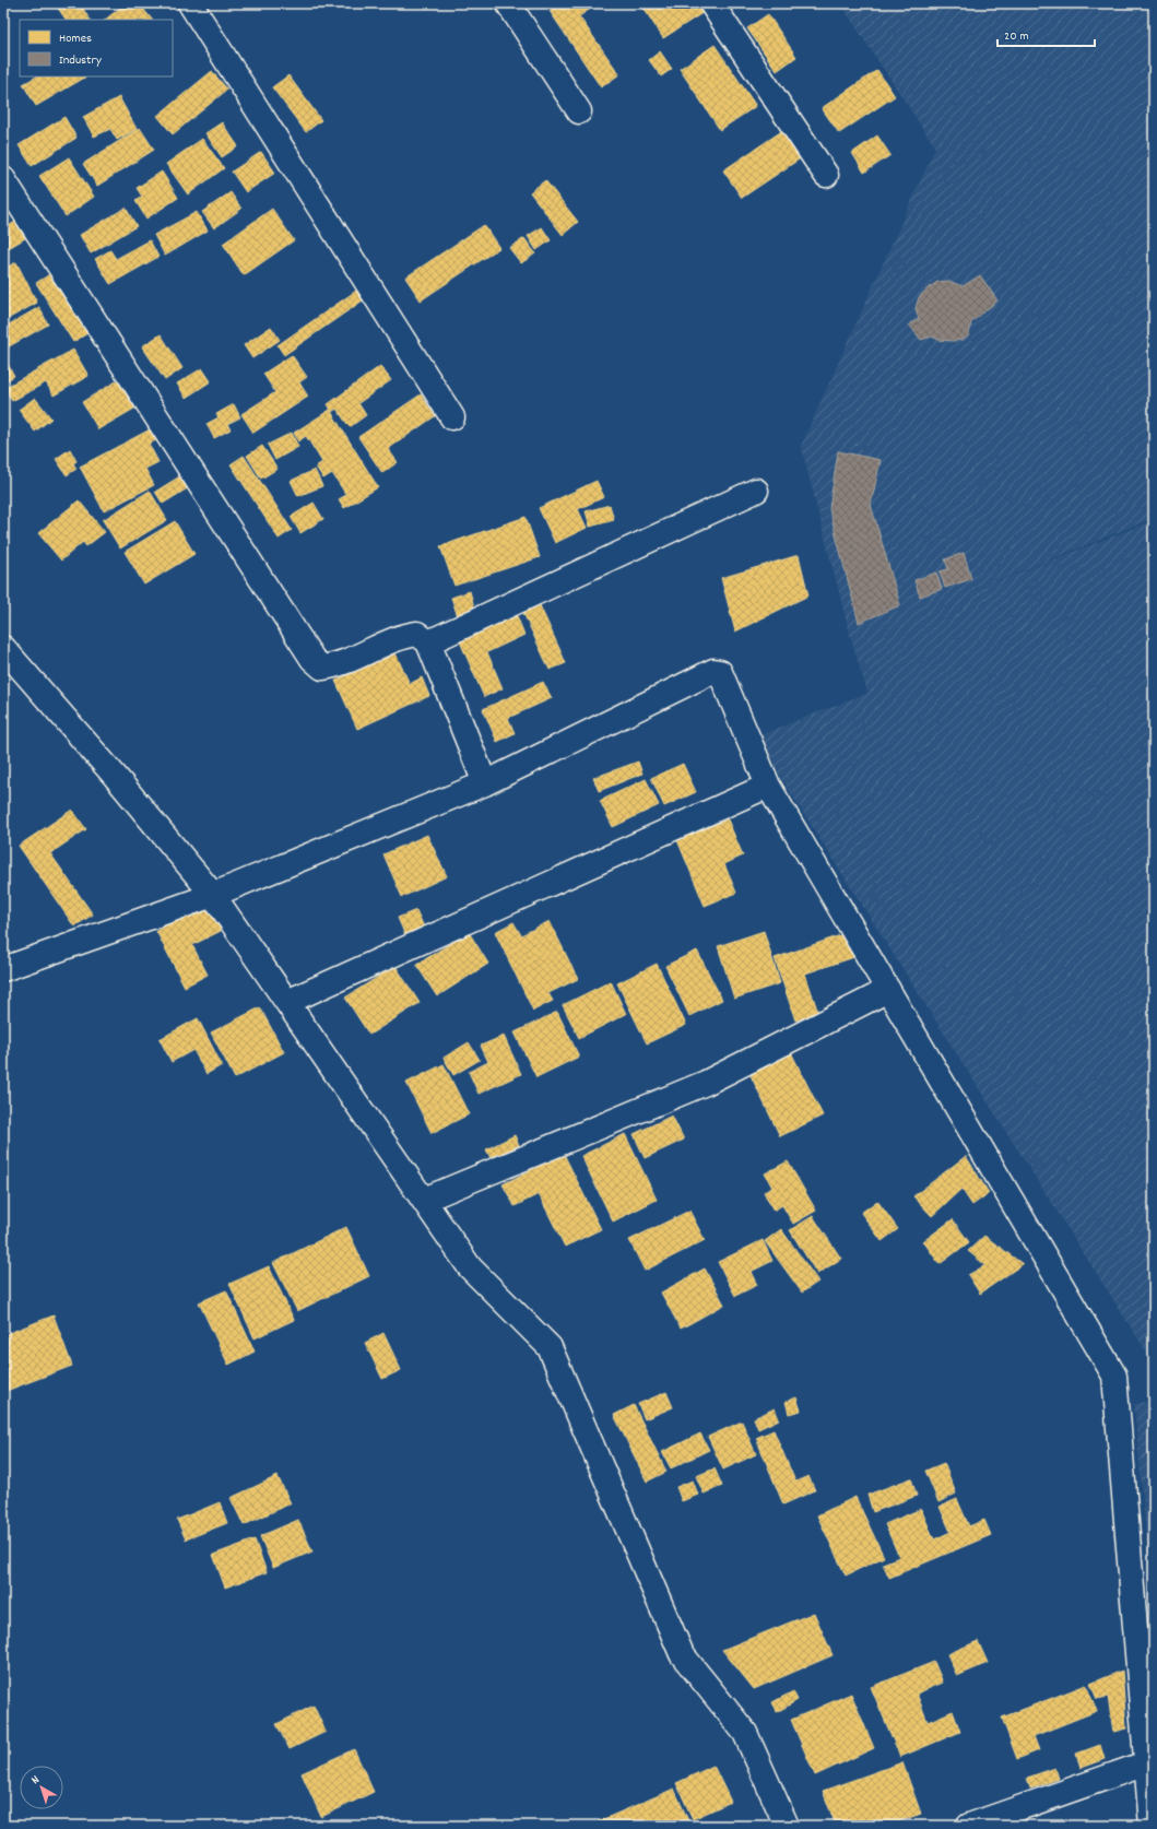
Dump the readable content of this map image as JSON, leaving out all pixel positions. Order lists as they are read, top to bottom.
{
  "legend": ["Homes", "Industry"],
  "scale_bar": "20 m",
  "north": "top left"
}
